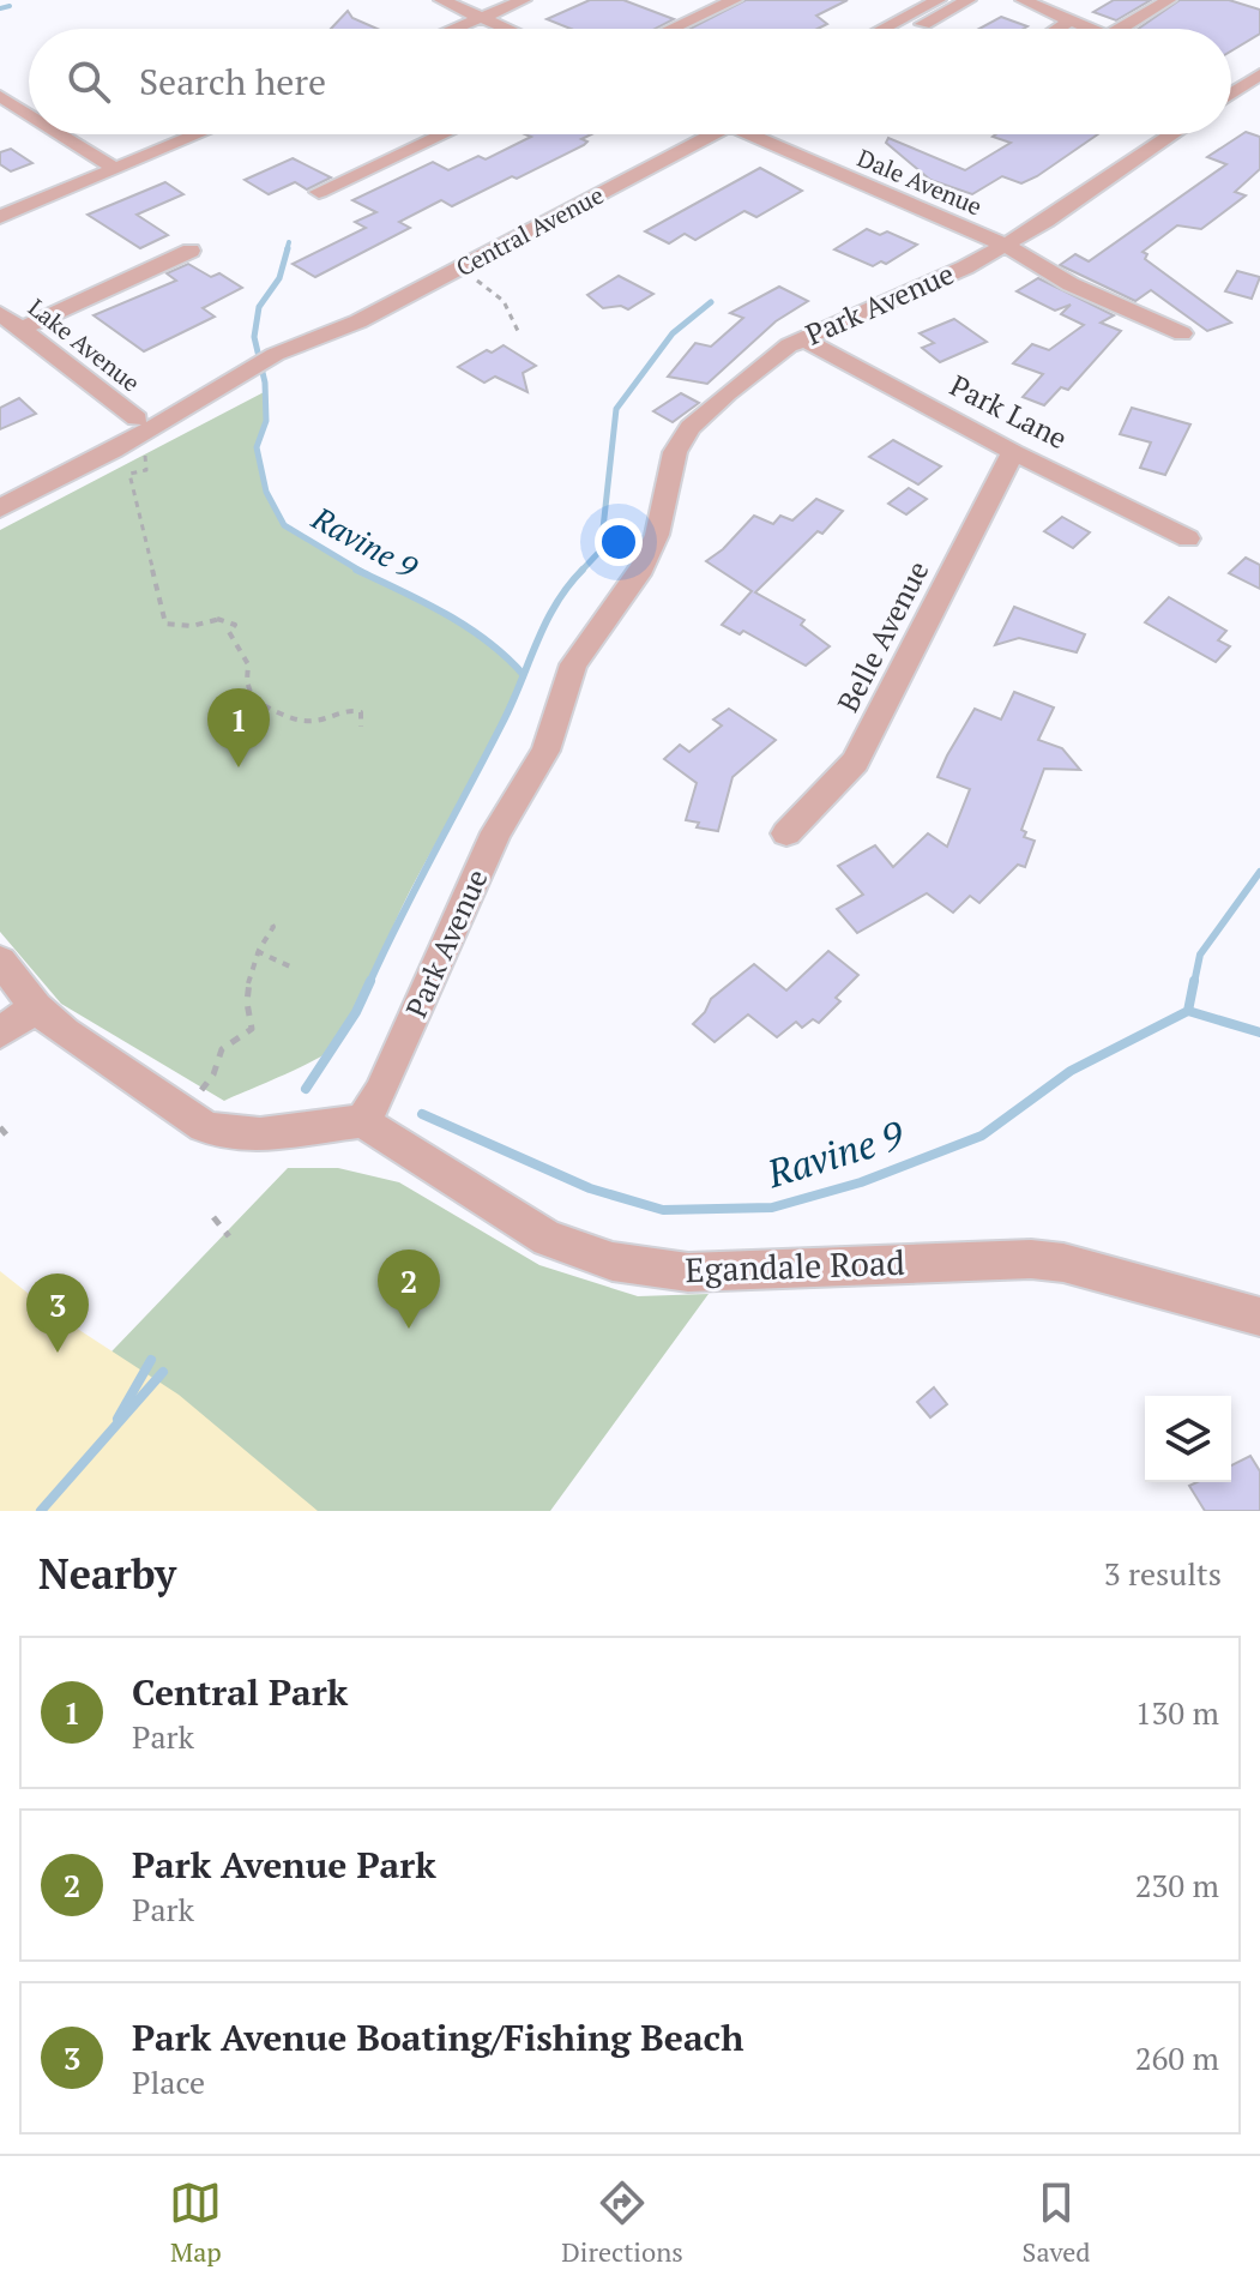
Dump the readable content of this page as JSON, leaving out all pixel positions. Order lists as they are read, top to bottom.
{
  "streets": {
    "street": [
      "Dale Avenue",
      "Central Avenue",
      "Park Avenue",
      "Lake Avenue",
      "Park Lane",
      "Belle Avenue",
      "Egandale Road"
    ]
  },
  "crossings": [
    ["Dale Avenue", "Park Avenue"],
    ["Central Avenue", "Lake Avenue"],
    ["Park Avenue", "Park Lane"],
    ["Park Avenue", "Egandale Road"],
    ["Park Lane", "Belle Avenue"]
  ],
  "water": ["Ravine 9"],
  "page": {
    "search": "Search here",
    "pins": ["1", "2", "3"],
    "heading": ["Nearby", "3 results"],
    "list": [
      {
        "mark": "1",
        "name": "Central Park",
        "note": "Park",
        "value": "130 m"
      },
      {
        "mark": "2",
        "name": "Park Avenue Park",
        "note": "Park",
        "value": "230 m"
      },
      {
        "mark": "3",
        "name": "Park Avenue Boating/Fishing Beach",
        "note": "Place",
        "value": "260 m"
      }
    ],
    "nav": ["Map", "Directions", "Saved"]
  }
}
